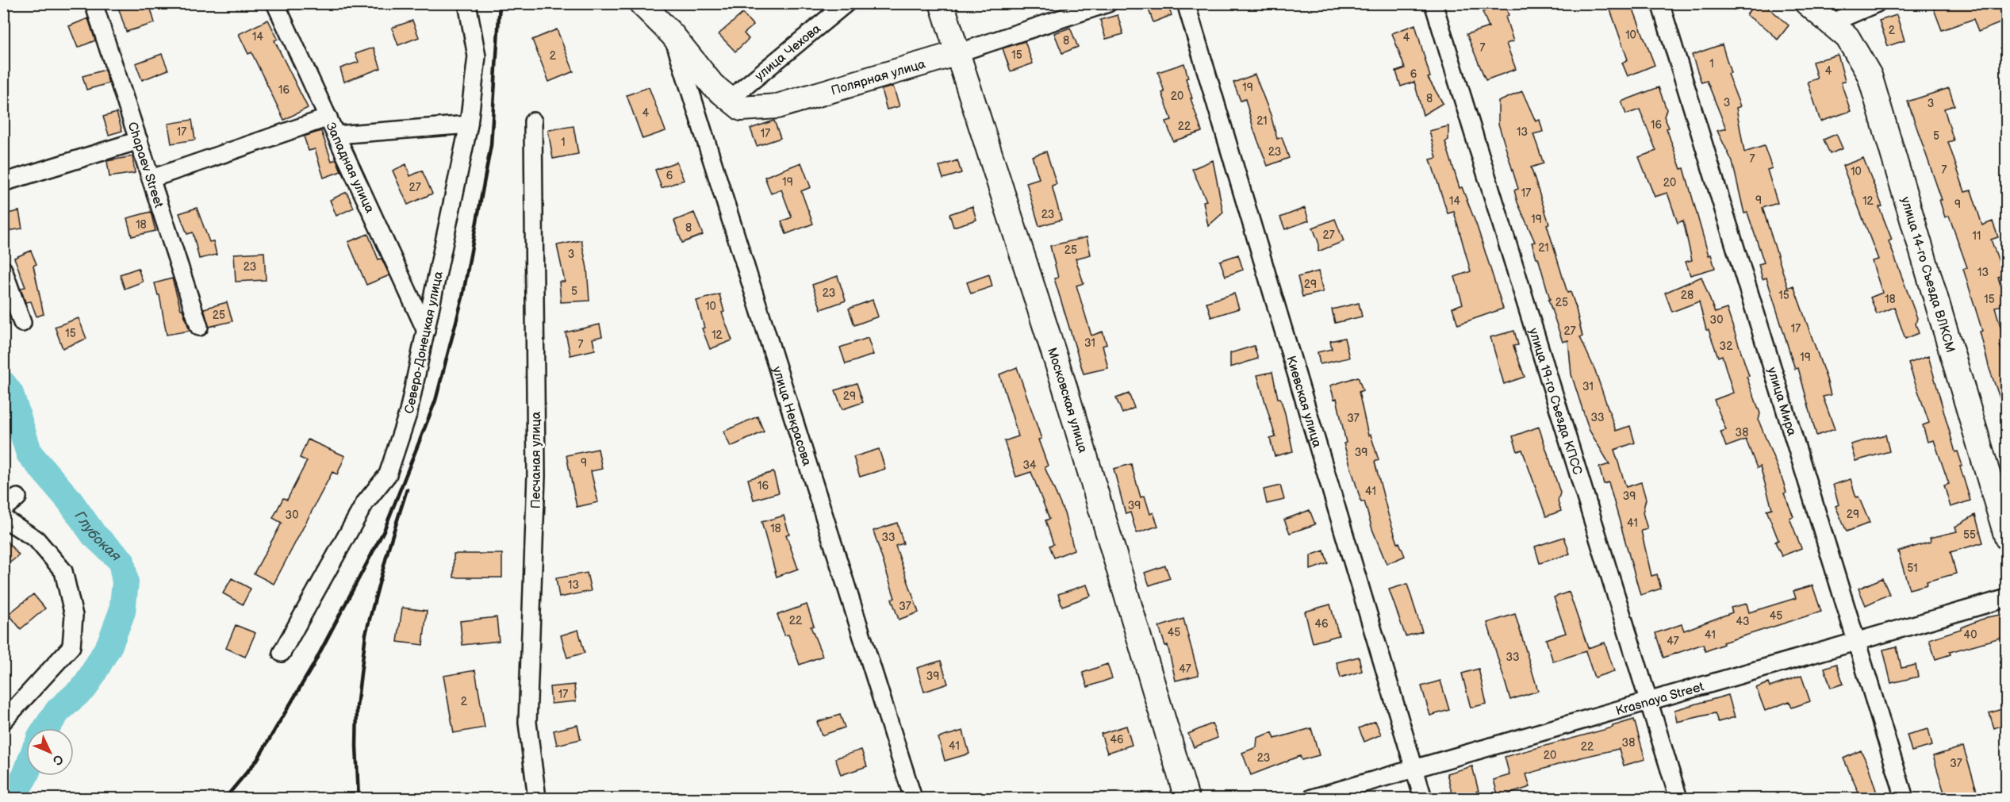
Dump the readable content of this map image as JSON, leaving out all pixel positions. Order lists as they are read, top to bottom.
{
  "streets": {
    "main road": ["Полярная улица", "улица 14-го Съезда ВЛКСМ", "Московская улица"],
    "street": [
      "улица Чехова",
      "Chapaev Street",
      "Западная улица",
      "Северо-Донецкая улица",
      "Киевская улица",
      "улица 19-го Съезда КПСС",
      "улица Мира",
      "улица Некрасова",
      "Песчаная улица",
      "Krasnaya Street"
    ]
  },
  "crossings": [
    ["улица Чехова", "Полярная улица"],
    ["Полярная улица", "Московская улица"],
    ["Полярная улица", "улица Некрасова"],
    ["Западная улица", "Северо-Донецкая улица"],
    ["Киевская улица", "Krasnaya Street"],
    ["улица 19-го Съезда КПСС", "Krasnaya Street"],
    ["улица Мира", "Krasnaya Street"]
  ],
  "water": ["Глубокая"],
  "house_numbers": [
    "2",
    "10",
    "14",
    "4",
    "8",
    "7",
    "15",
    "2",
    "1",
    "4",
    "6",
    "19",
    "16",
    "20",
    "8",
    "3",
    "3",
    "4",
    "21",
    "16",
    "22",
    "17",
    "13",
    "17",
    "5",
    "1",
    "23",
    "7",
    "7",
    "10",
    "6",
    "19",
    "20",
    "27",
    "17",
    "9",
    "14",
    "12",
    "9",
    "23",
    "19",
    "18",
    "8",
    "27",
    "11",
    "21",
    "25",
    "3",
    "23",
    "13",
    "29",
    "5",
    "23",
    "28",
    "15",
    "18",
    "15",
    "25",
    "10",
    "25",
    "30",
    "17",
    "27",
    "15",
    "12",
    "31",
    "7",
    "32",
    "19",
    "31",
    "29",
    "33",
    "37",
    "38",
    "39",
    "9",
    "34",
    "16",
    "41",
    "39",
    "39",
    "29",
    "30",
    "41",
    "18",
    "55",
    "33",
    "51",
    "13",
    "37",
    "45",
    "22",
    "43",
    "46",
    "45",
    "41",
    "40",
    "47",
    "33",
    "47",
    "39",
    "17",
    "2",
    "46",
    "38",
    "41",
    "22",
    "20",
    "23",
    "37"
  ],
  "north": "bottom right"
}
